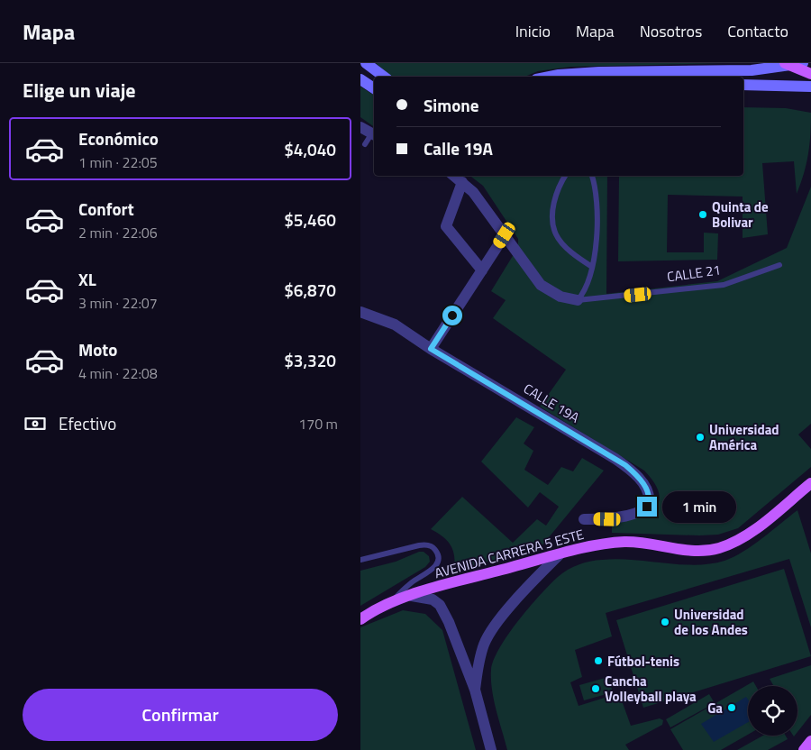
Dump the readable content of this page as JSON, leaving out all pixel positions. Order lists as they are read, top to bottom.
{
  "streets": {
    "main road": ["AVENIDA CARRERA 5 ESTE"],
    "street": ["CALLE 21", "CALLE 19A"]
  },
  "places": [
    "Quinta de Bolivar",
    "Universidad América",
    "Universidad de los Andes",
    "Fútbol-tenis",
    "Cancha Volleyball playa",
    "Ga"
  ],
  "page": {
    "header": "Mapa",
    "nav": [
      "Inicio",
      "Mapa",
      "Nosotros",
      "Contacto"
    ],
    "heading": "Elige un viaje",
    "banner": ["Simone", "Calle 19A"],
    "list": [
      {
        "name": "Económico",
        "note": "1 min · 22:05",
        "value": "$4,040"
      },
      {
        "name": "Confort",
        "note": "2 min · 22:06",
        "value": "$5,460"
      },
      {
        "name": "XL",
        "note": "3 min · 22:07",
        "value": "$6,870"
      },
      {
        "name": "Moto",
        "note": "4 min · 22:08",
        "value": "$3,320"
      }
    ],
    "pay": ["Efectivo", "170 m"],
    "bubble": "1 min",
    "buttons": "Confirmar"
  }
}
